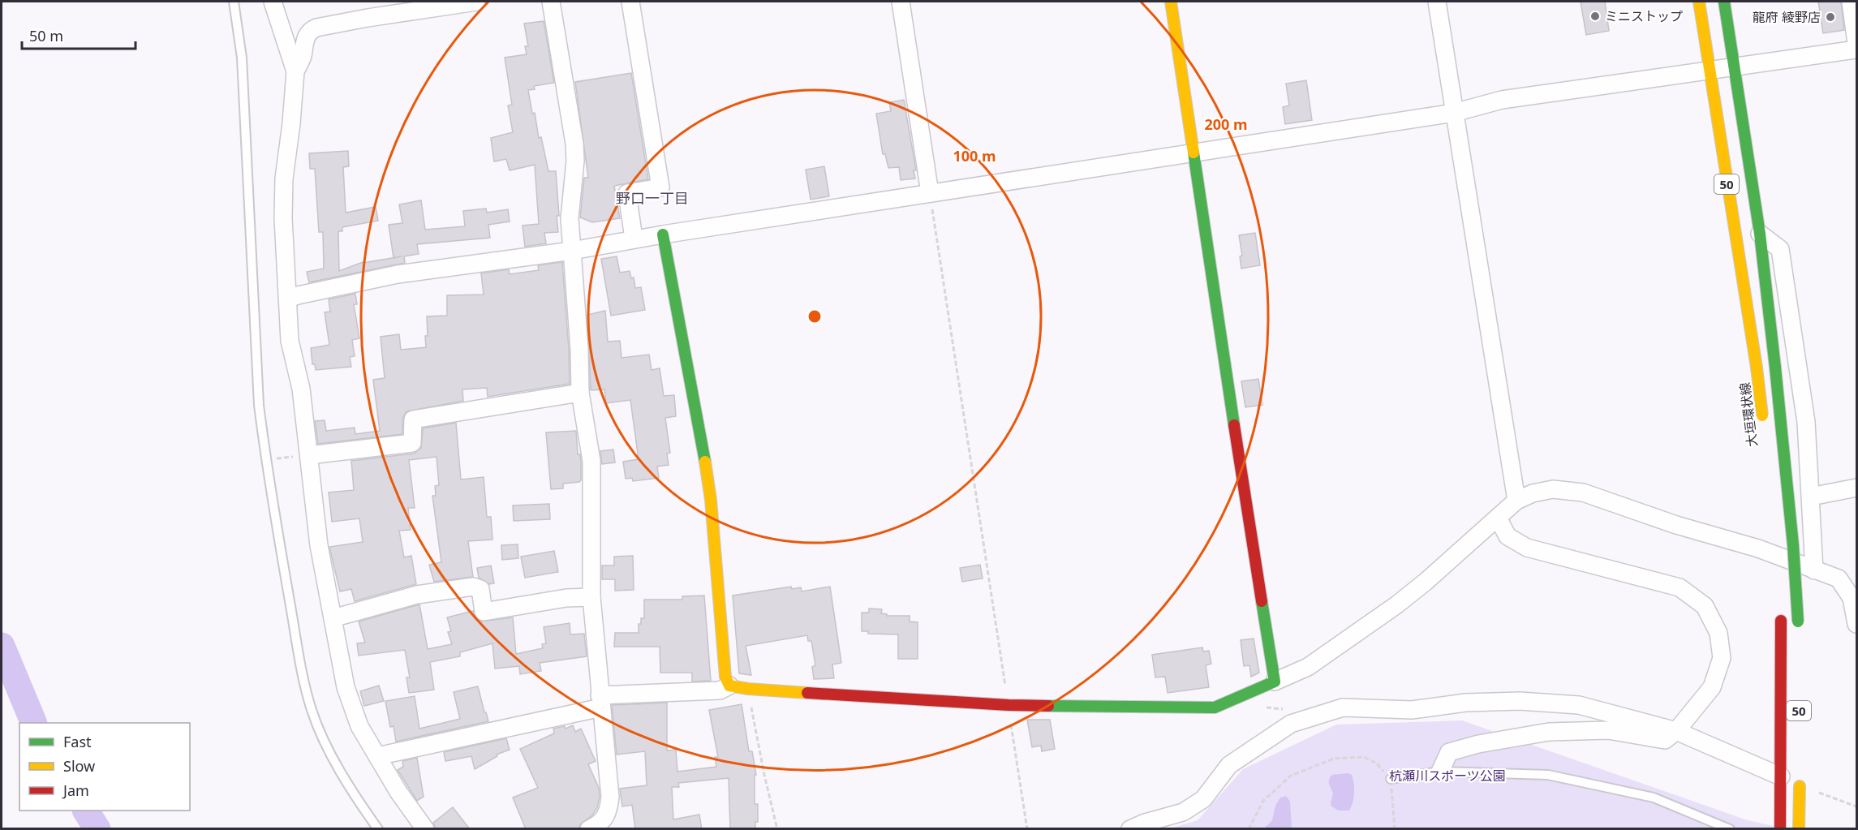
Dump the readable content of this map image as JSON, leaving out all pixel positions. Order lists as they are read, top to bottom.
{
  "streets": {
    "street": ["50", "大垣環状線"]
  },
  "districts": ["野口一丁目"],
  "parks": ["杭瀬川スポーツ公園"],
  "places": ["ミニストップ", "龍府 綾野店"],
  "legend": ["Fast", "Slow", "Jam"],
  "scale_bar": "50 m",
  "rings": ["200 m", "100 m"]
}
